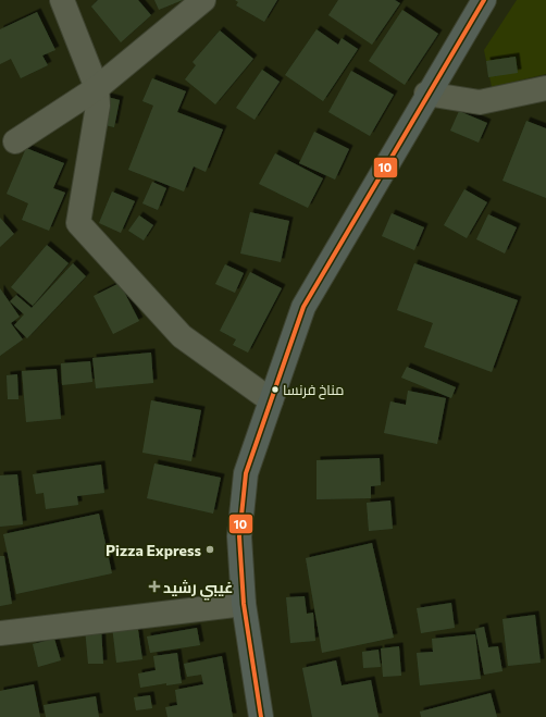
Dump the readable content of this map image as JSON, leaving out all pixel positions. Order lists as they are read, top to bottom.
{
  "places": {
    "other": ["مناخ فرنسا", "Pizza Express"],
    "health": ["غيبي رشيد"]
  },
  "lines": ["transit line 10"]
}
